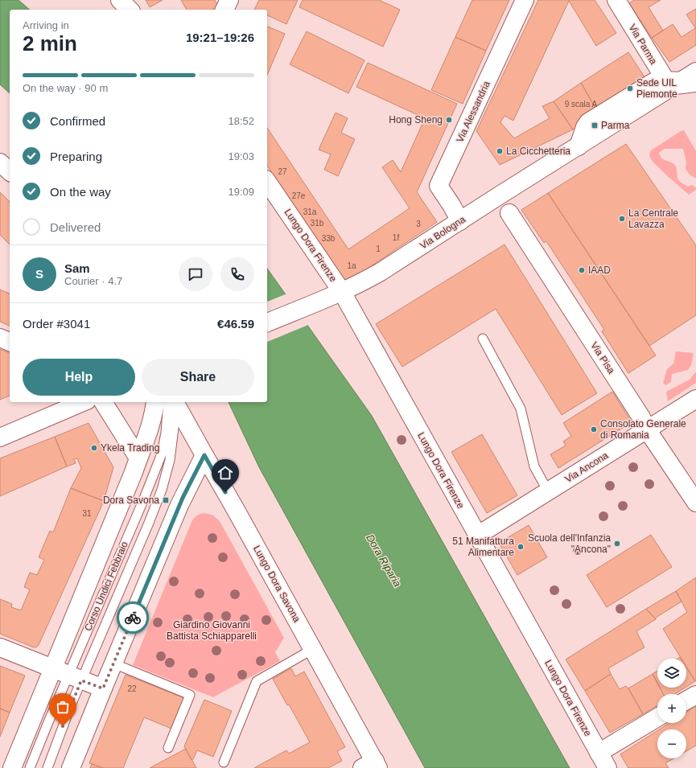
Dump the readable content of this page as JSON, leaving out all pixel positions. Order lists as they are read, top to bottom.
{
  "streets": {
    "street": [
      "Via Parma",
      "Via Alessandria",
      "Via Bologna",
      "Lungo Dora Firenze",
      "Via Pisa",
      "Via Ancona",
      "Lungo Dora Savona",
      "Corso Undici Febbraio"
    ]
  },
  "crossings": [
    ["Via Parma", "Via Bologna"],
    ["Via Alessandria", "Via Bologna"],
    ["Via Bologna", "Lungo Dora Firenze"],
    ["Lungo Dora Firenze", "Via Ancona"],
    ["Via Pisa", "Via Ancona"],
    ["Lungo Dora Savona", "Corso Undici Febbraio"]
  ],
  "water": ["Dora Riparia"],
  "parks": ["Giardino Giovanni Battista Schiapparelli"],
  "places": {
    "other": [
      "Sede UIL Piemonte",
      "Hong Sheng",
      "La Cicchetteria",
      "La Centrale Lavazza",
      "IAAD",
      "Consolato Generale di Romania",
      "Ykela Trading",
      "Scuola dell'Infanzia \"Ancona\"",
      "51 Manifattura Alimentare"
    ],
    "transit": ["Parma", "Dora Savona"]
  },
  "house_numbers": [
    "9 scala A",
    "27",
    "27e",
    "31a",
    "31b",
    "3",
    "1f",
    "33b",
    "1",
    "1a",
    "31",
    "22"
  ],
  "page": {
    "heading": ["2 min", "Arriving in", "19:21–19:26"],
    "panel": [
      "Sam",
      "Courier · 4.7",
      "Order #3041",
      "€46.59"
    ],
    "bar": "On the way · 90 m",
    "list": [
      ["Confirmed", "18:52"],
      ["Preparing", "19:03"],
      ["On the way", "19:09"],
      "Delivered"
    ],
    "round": "S",
    "buttons": ["Help", "Share"],
    "map_buttons": ["+", "−"]
  }
}
